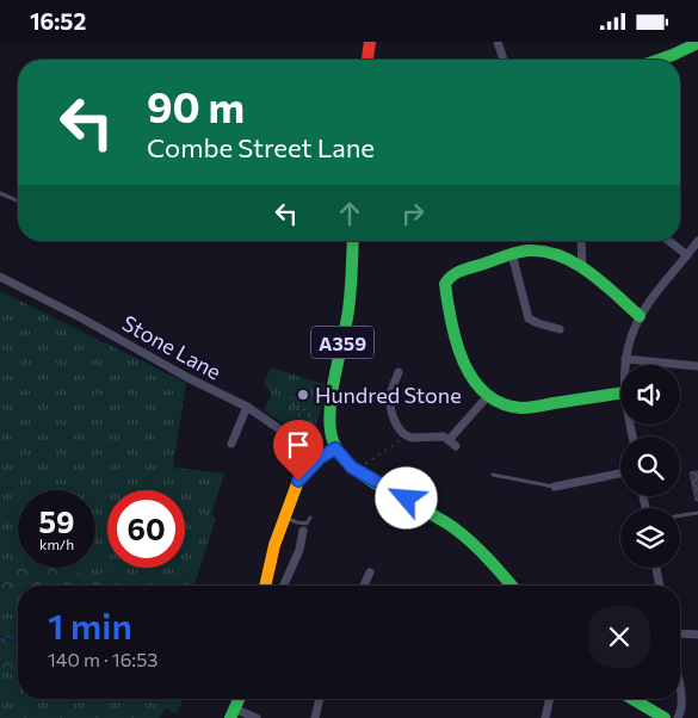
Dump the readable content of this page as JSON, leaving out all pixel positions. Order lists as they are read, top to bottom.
{
  "streets": {
    "street": ["A359", "Stone Lane"]
  },
  "places": ["Hundred Stone"],
  "page": {
    "status": "16:52",
    "turn": ["90 m", "Combe Street Lane"],
    "speed": "59 km/h",
    "limit": "60",
    "heading": ["1 min", "140 m · 16:53"]
  }
}
